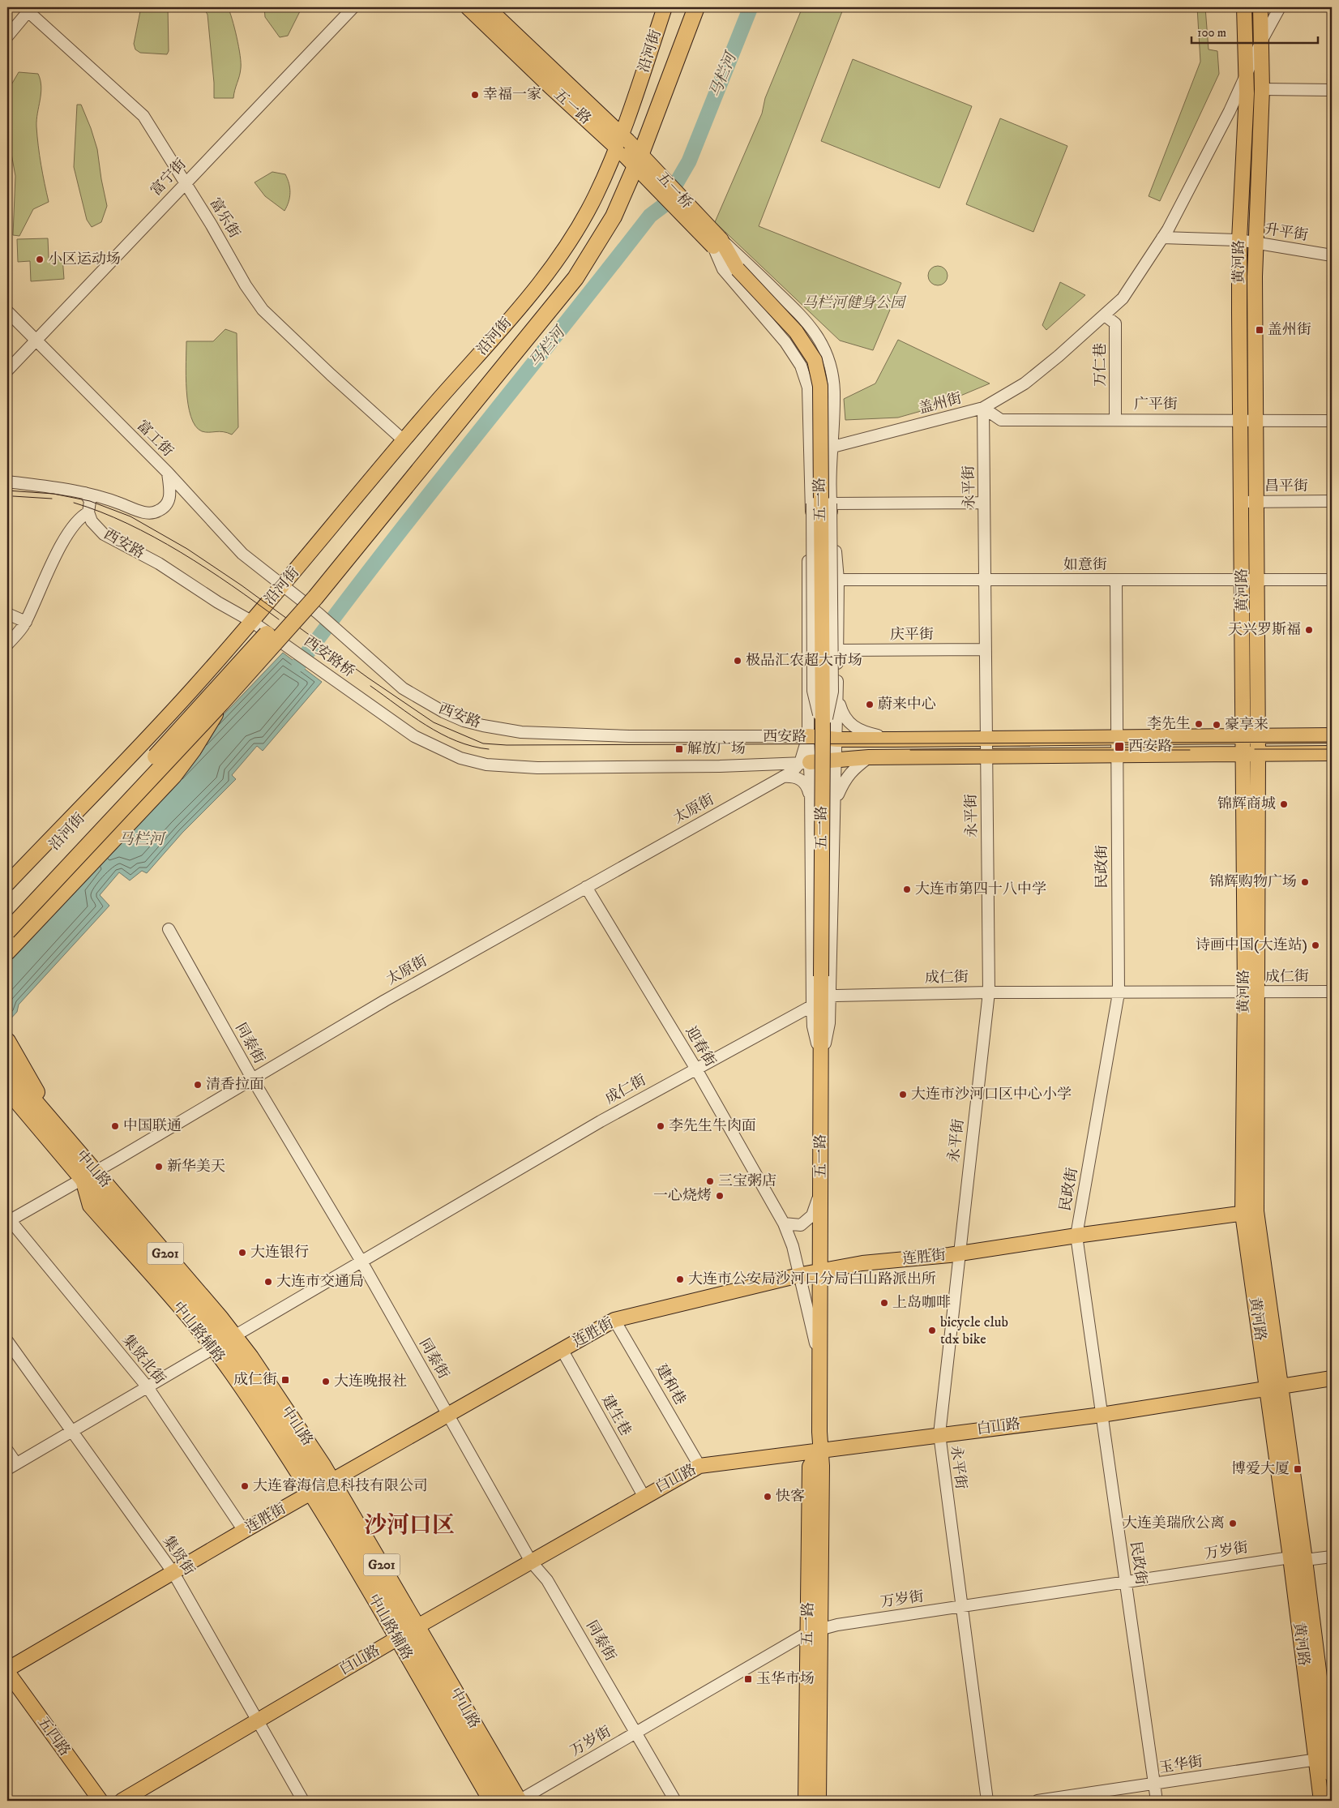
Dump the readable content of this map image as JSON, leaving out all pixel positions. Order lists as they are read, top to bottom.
{
  "streets": {
    "highway": ["中山路", "G201"],
    "main road": [
      "沿河街",
      "五一路",
      "五一桥",
      "黄河路",
      "西安路",
      "连胜街",
      "中山路辅路",
      "白山路",
      "五四路"
    ],
    "street": [
      "富宁街",
      "富乐街",
      "升平街",
      "万仁巷",
      "盖州街",
      "广平街",
      "富工街",
      "昌平街",
      "永平街",
      "如意街",
      "庆平街",
      "西安路桥",
      "太原街",
      "民政街",
      "成仁街",
      "同泰街",
      "迎春街",
      "集贤北街",
      "建和巷",
      "建生巷",
      "万岁街",
      "集贤街",
      "玉华街"
    ]
  },
  "crossings": [
    ["沿河街", "五一路"],
    ["沿河街", "五一桥"],
    ["沿河街", "富乐街"],
    ["沿河街", "富工街"],
    ["沿河街", "西安路"],
    ["沿河街", "西安路桥"],
    ["五一路", "五一桥"],
    ["五一路", "成仁街"],
    ["五一路", "迎春街"],
    ["五一路", "连胜街"],
    ["五一路", "白山路"],
    ["五一路", "万岁街"],
    ["富宁街", "富乐街"],
    ["富宁街", "富工街"],
    ["升平街", "黄河路"],
    ["升平街", "盖州街"],
    ["黄河路", "盖州街"],
    ["黄河路", "广平街"],
    ["黄河路", "昌平街"],
    ["黄河路", "西安路"],
    ["黄河路", "如意街"],
    ["黄河路", "成仁街"],
    ["黄河路", "连胜街"],
    ["黄河路", "白山路"],
    ["黄河路", "万岁街"],
    ["黄河路", "玉华街"],
    ["万仁巷", "盖州街"],
    ["万仁巷", "广平街"],
    ["盖州街", "广平街"],
    ["盖州街", "永平街"],
    ["广平街", "永平街"],
    ["富工街", "西安路桥"],
    ["永平街", "西安路"],
    ["永平街", "如意街"],
    ["永平街", "庆平街"],
    ["永平街", "成仁街"],
    ["永平街", "连胜街"],
    ["永平街", "白山路"],
    ["永平街", "万岁街"],
    ["西安路", "西安路桥"],
    ["西安路", "太原街"],
    ["西安路", "民政街"],
    ["如意街", "民政街"],
    ["太原街", "同泰街"],
    ["太原街", "迎春街"],
    ["太原街", "中山路"],
    ["太原街", "中山路辅路"],
    ["太原街", "集贤北街"],
    ["民政街", "成仁街"],
    ["民政街", "连胜街"],
    ["民政街", "白山路"],
    ["民政街", "万岁街"],
    ["民政街", "玉华街"],
    ["成仁街", "同泰街"],
    ["成仁街", "迎春街"],
    ["成仁街", "中山路"],
    ["成仁街", "中山路辅路"],
    ["成仁街", "集贤北街"],
    ["成仁街", "集贤街"],
    ["同泰街", "连胜街"],
    ["同泰街", "白山路"],
    ["同泰街", "万岁街"],
    ["迎春街", "连胜街"],
    ["中山路", "连胜街"],
    ["中山路", "中山路辅路"],
    ["中山路", "白山路"],
    ["中山路", "万岁街"],
    ["连胜街", "中山路辅路"],
    ["连胜街", "集贤北街"],
    ["连胜街", "建和巷"],
    ["连胜街", "建生巷"],
    ["连胜街", "集贤街"],
    ["连胜街", "五四路"],
    ["中山路辅路", "白山路"],
    ["建和巷", "白山路"],
    ["建生巷", "白山路"],
    ["白山路", "集贤街"]
  ],
  "districts": ["沙河口区"],
  "water": ["马栏河"],
  "parks": ["马栏河健身公园"],
  "places": {
    "other": [
      "幸福一家",
      "小区运动场",
      "天兴罗斯福",
      "极品汇农超大市场",
      "蔚来中心",
      "李先生",
      "豪享来",
      "锦辉商城",
      "锦辉购物广场",
      "大连市第四十八中学",
      "诗画中国(大连站)",
      "清香拉面",
      "大连市沙河口区中心小学",
      "中国联通",
      "李先生牛肉面",
      "新华美天",
      "三宝粥店",
      "一心烧烤",
      "大连银行",
      "大连市公安局沙河口分局白山路派出所",
      "大连市交通局",
      "上岛咖啡",
      "bicycle club tdx bike",
      "大连晚报社",
      "大连睿海信息科技有限公司",
      "快客",
      "大连美瑞欣公离"
    ],
    "transit": [
      "盖州街",
      "西安路",
      "解放广场",
      "成仁街",
      "博爱大厦",
      "玉华市场"
    ]
  },
  "scale_bar": "100 m"
}
